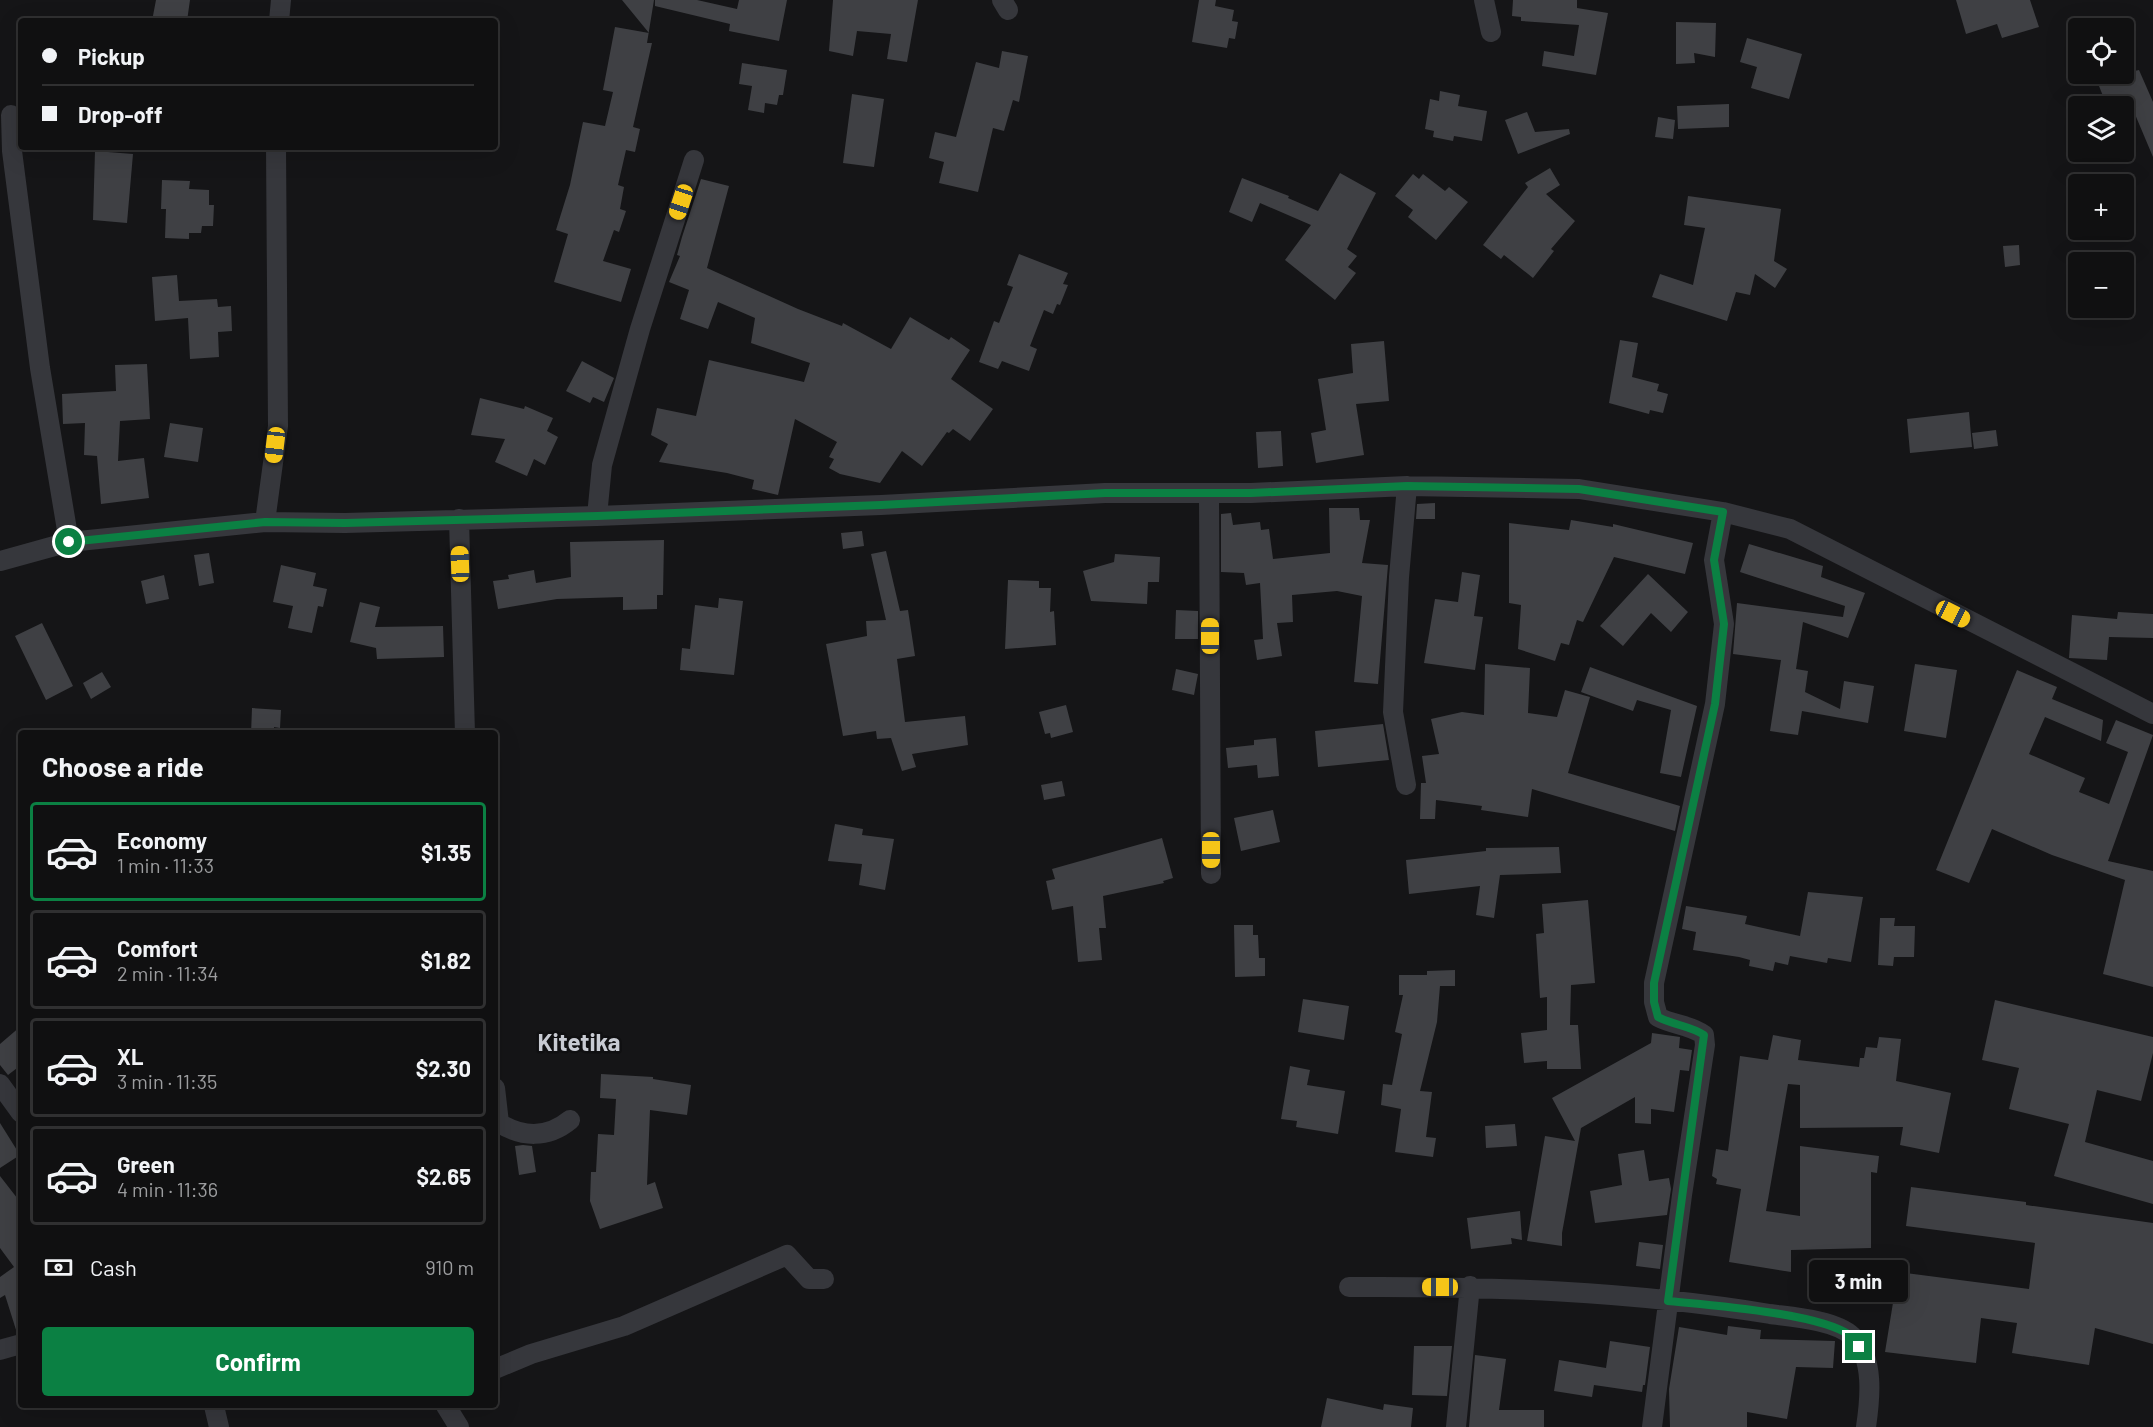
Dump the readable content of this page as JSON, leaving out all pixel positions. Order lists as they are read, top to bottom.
{
  "districts": ["Kitetika"],
  "page": {
    "map_buttons": ["+", "−"],
    "banner": ["Pickup", "Drop-off"],
    "heading": "Choose a ride",
    "list": [
      {
        "name": "Economy",
        "note": "1 min · 11:33",
        "value": "$1.35"
      },
      {
        "name": "Comfort",
        "note": "2 min · 11:34",
        "value": "$1.82"
      },
      {
        "name": "XL",
        "note": "3 min · 11:35",
        "value": "$2.30"
      },
      {
        "name": "Green",
        "note": "4 min · 11:36",
        "value": "$2.65"
      }
    ],
    "pay": ["Cash", "910 m"],
    "bubble": "3 min",
    "buttons": "Confirm"
  }
}
